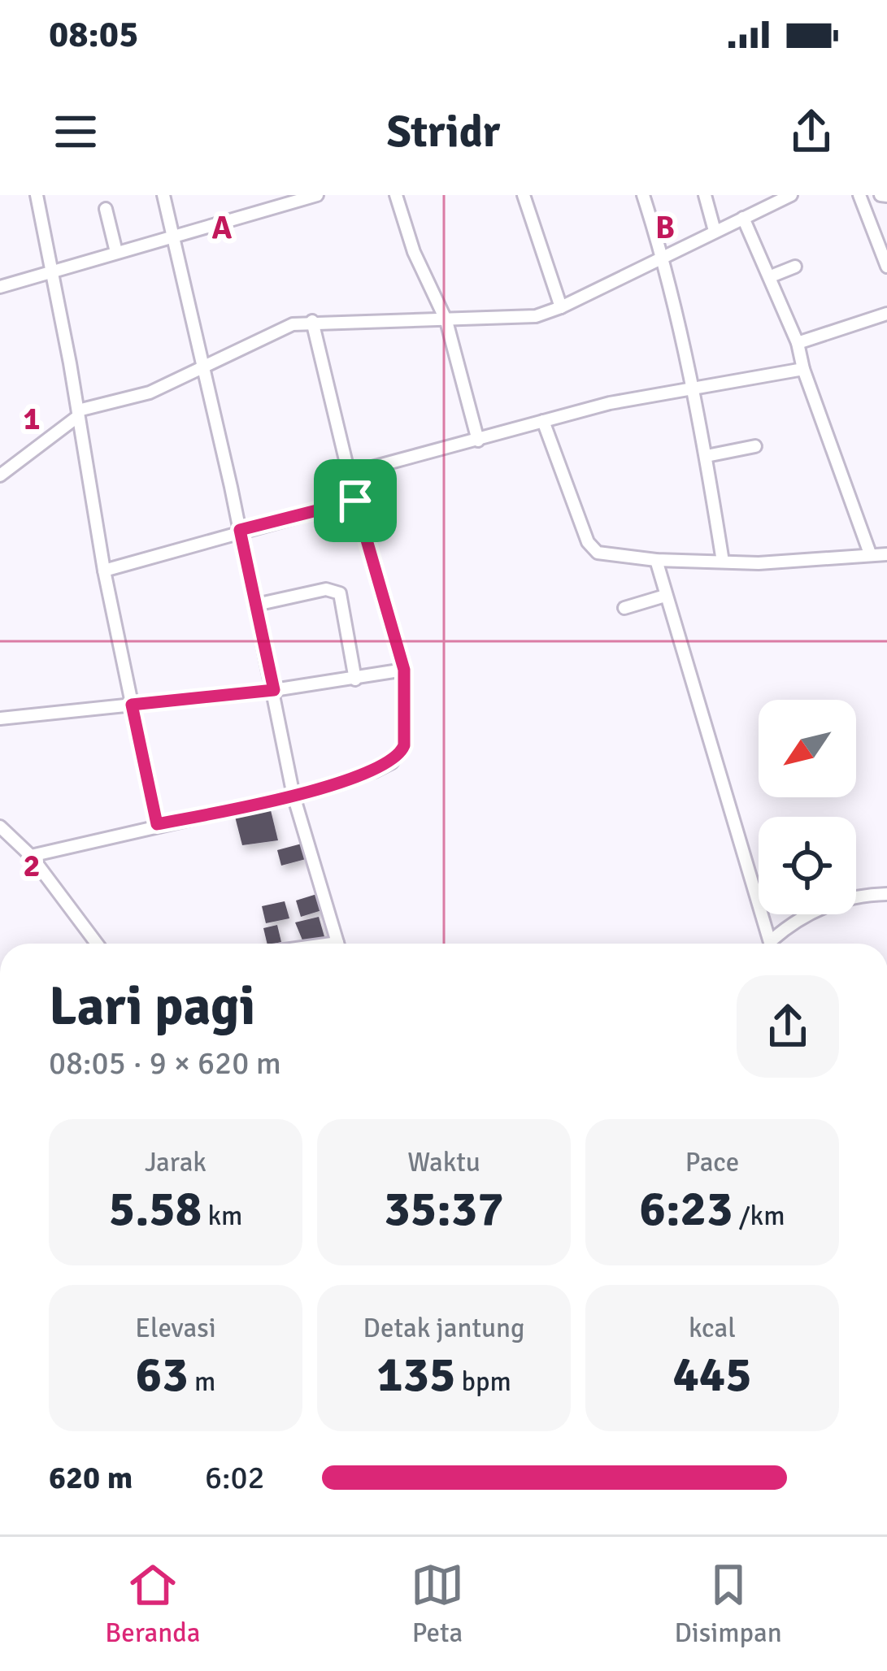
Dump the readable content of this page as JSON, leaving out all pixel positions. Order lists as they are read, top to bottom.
{
  "north": "bottom left",
  "page": {
    "status": "08:05",
    "header": "Stridr",
    "heading": ["Lari pagi", "08:05 · 9 × 620 m"],
    "stats": [
      ["Jarak", "5.58 km"],
      ["Waktu", "35:37"],
      ["Pace", "6:23 /km"],
      ["Elevasi", "63 m"],
      ["Detak jantung", "135 bpm"],
      ["kcal", "445"]
    ],
    "list": [
      {
        "name": "620 m",
        "note": "6:02"
      }
    ],
    "tabs": ["Beranda", "Peta", "Disimpan"]
  },
  "grid": {
    "columns": ["A", "B"],
    "rows": ["1", "2"]
  }
}
